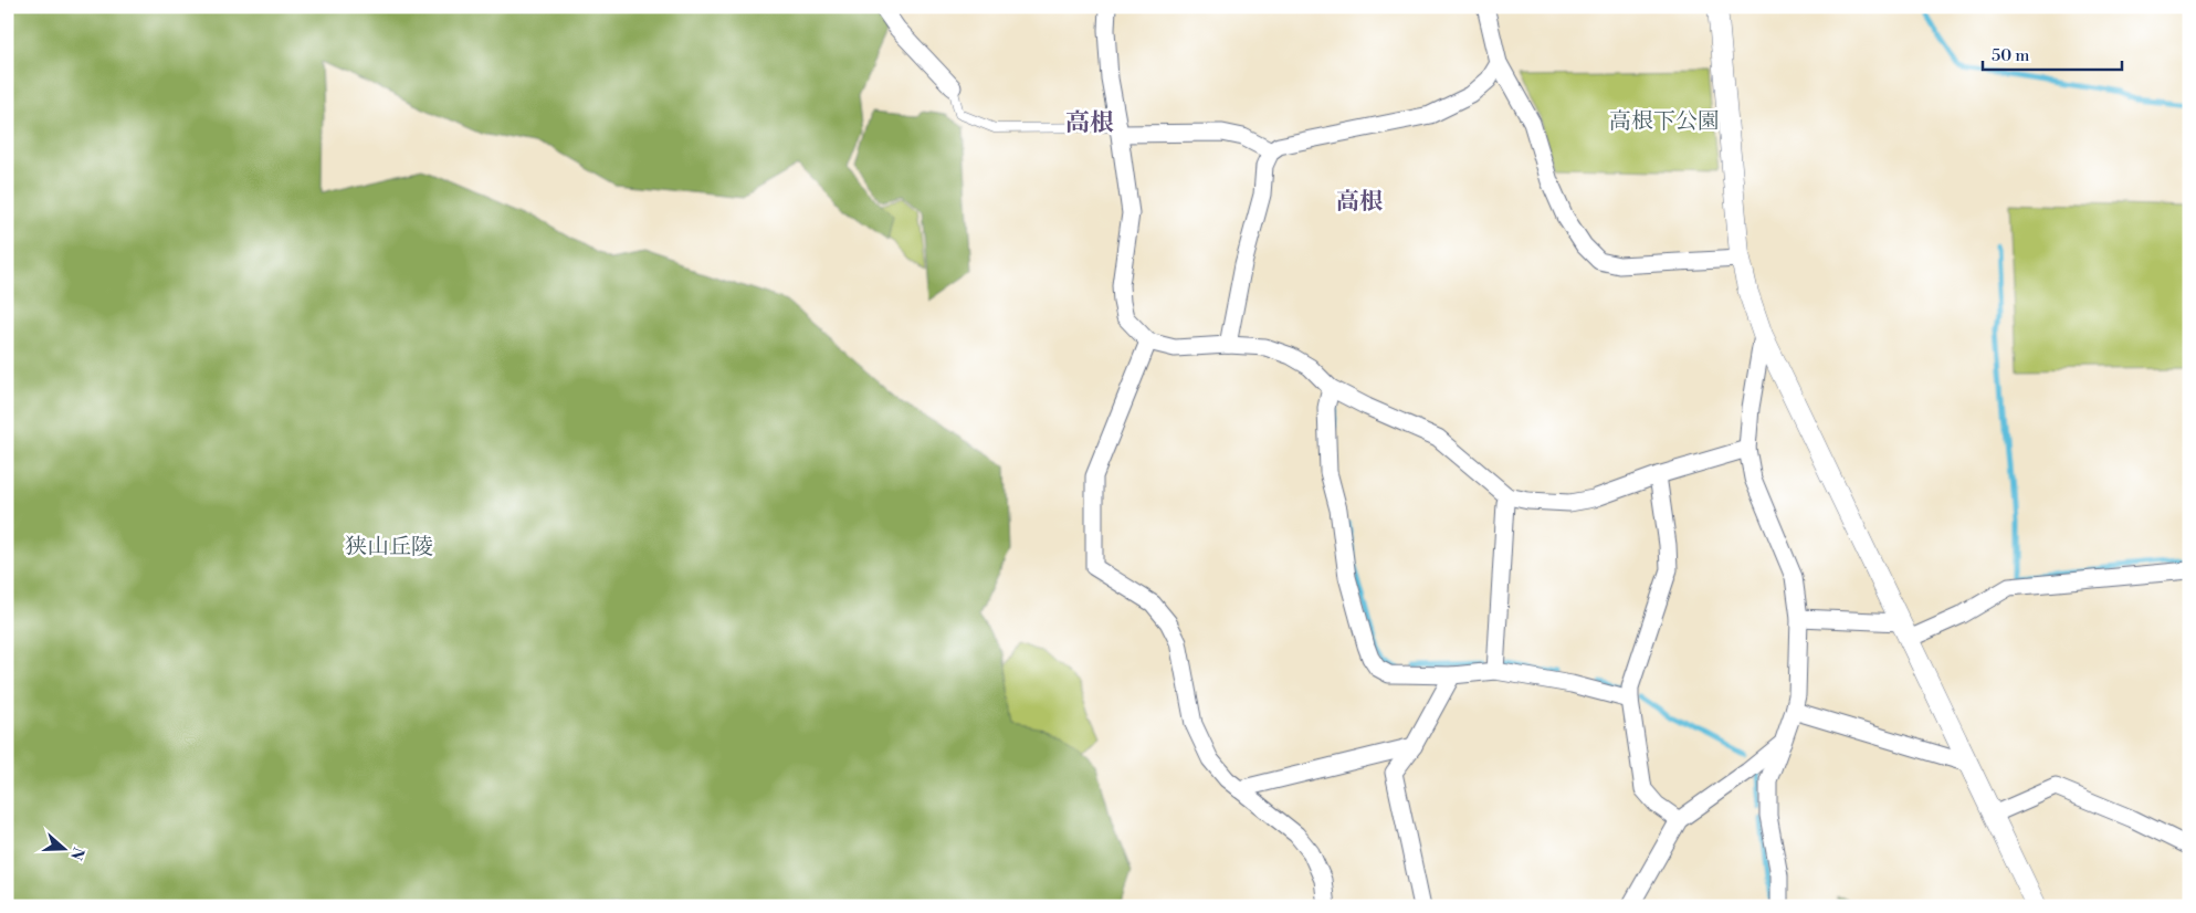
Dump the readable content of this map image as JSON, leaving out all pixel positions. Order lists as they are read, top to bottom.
{
  "districts": ["高根", "高根"],
  "parks": ["高根下公園", "狭山丘陵"],
  "scale_bar": "50 m",
  "north": "right"
}
